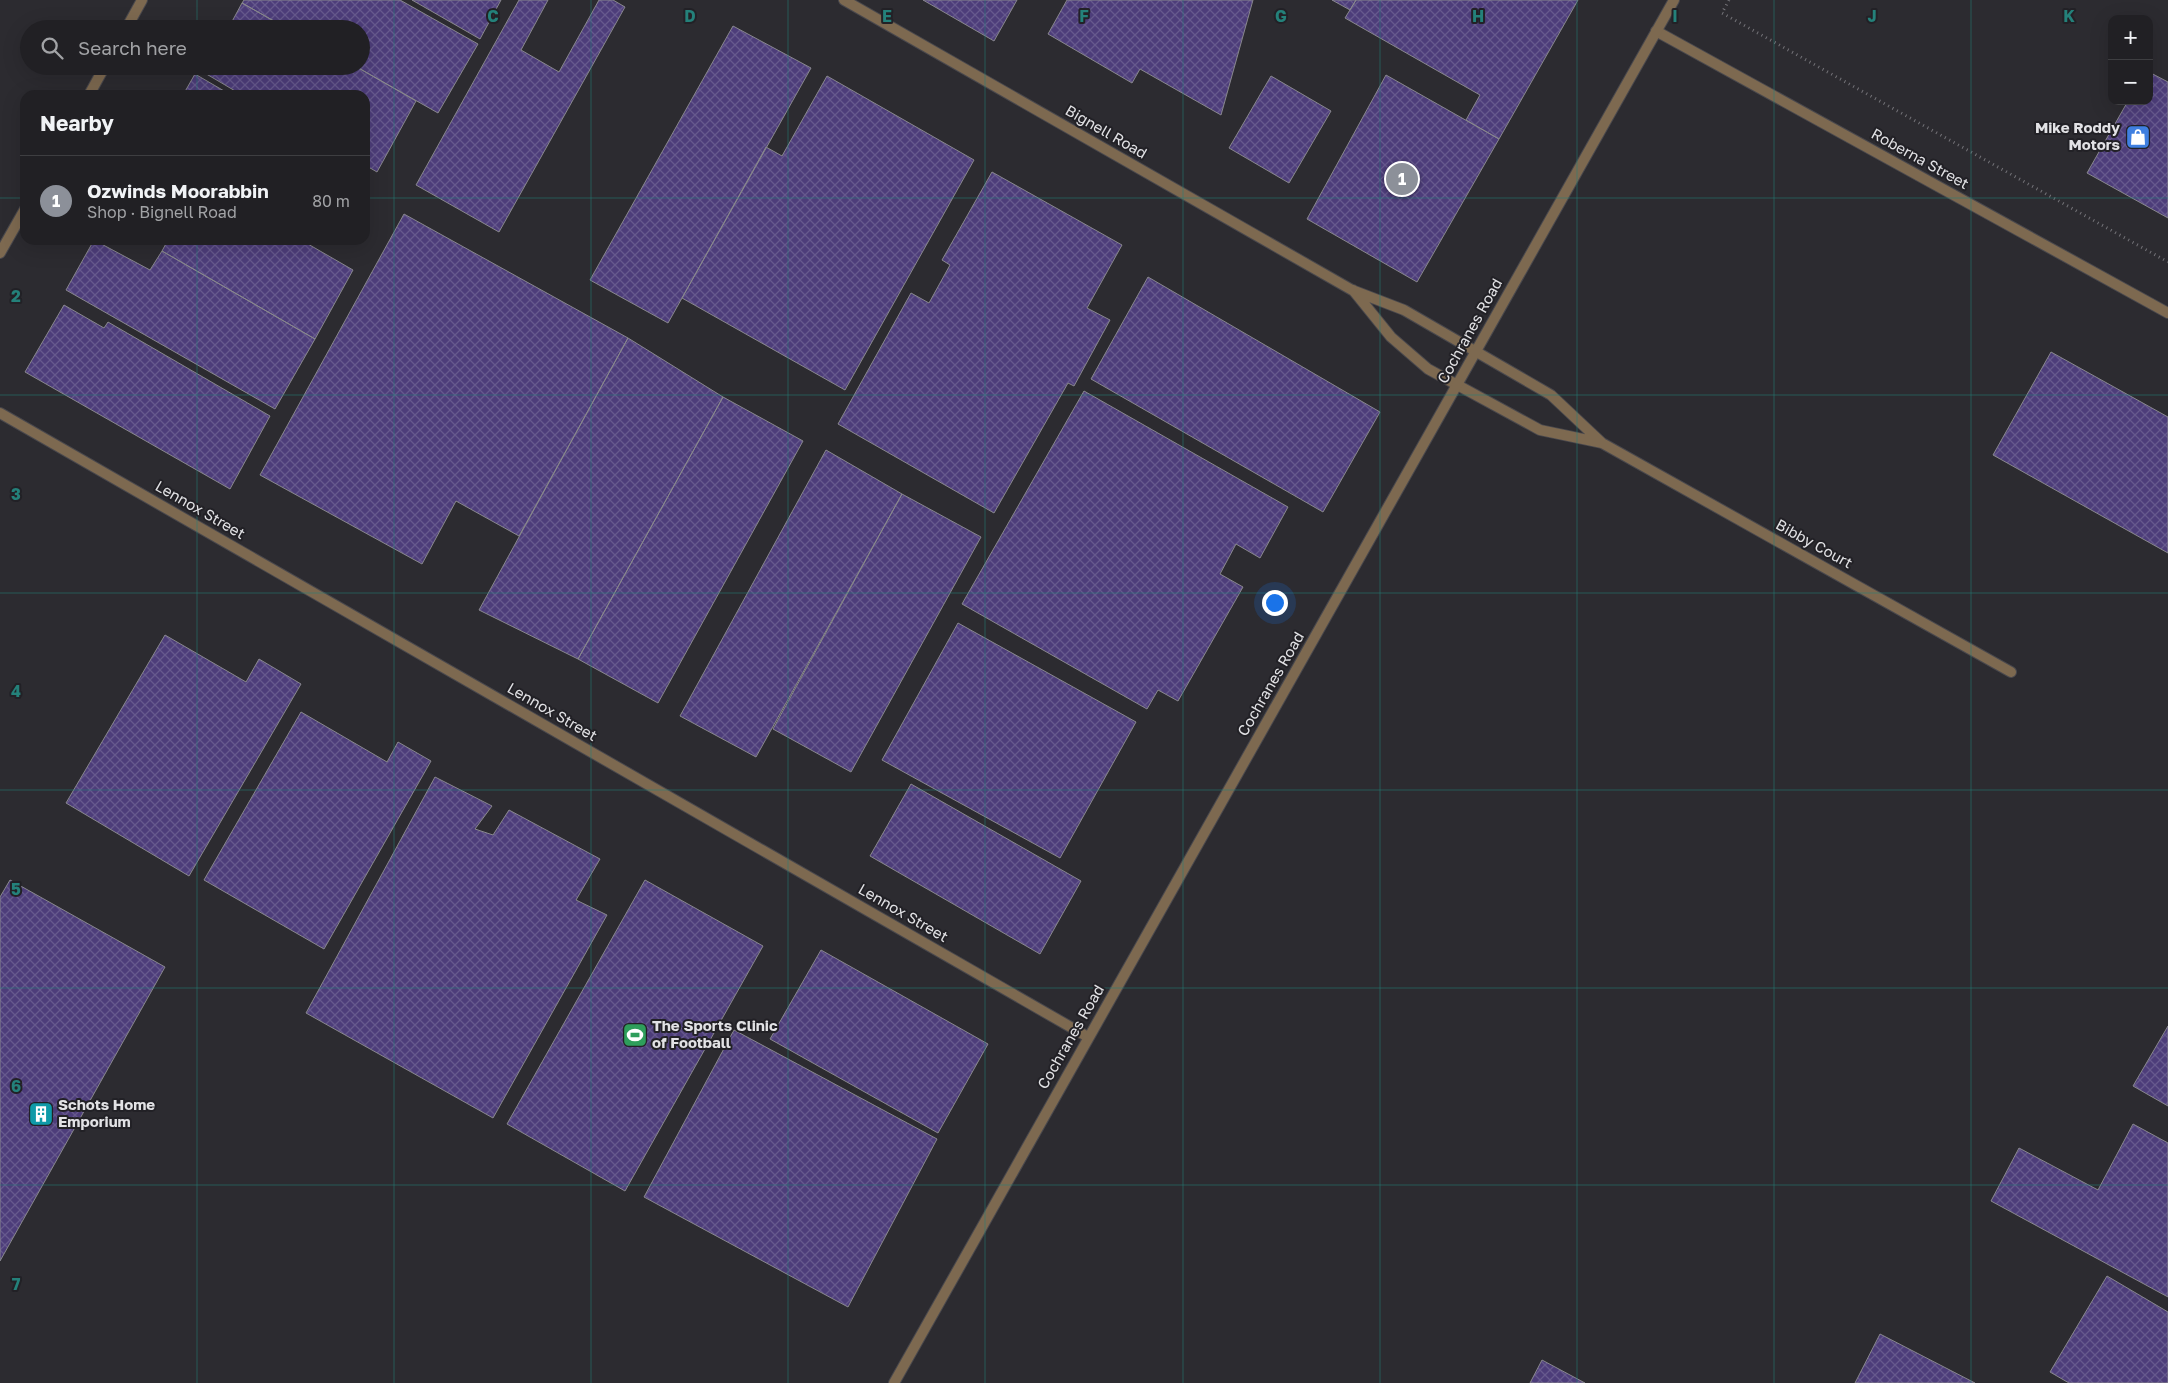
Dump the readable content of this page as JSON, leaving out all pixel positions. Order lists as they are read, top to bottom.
{
  "streets": {
    "street": [
      "Bignell Road",
      "Roberna Street",
      "Cochranes Road",
      "Lennox Street",
      "Bibby Court"
    ]
  },
  "crossings": [
    ["Bignell Road", "Cochranes Road"],
    ["Bignell Road", "Bibby Court"],
    ["Roberna Street", "Cochranes Road"],
    ["Cochranes Road", "Lennox Street"],
    ["Cochranes Road", "Bibby Court"]
  ],
  "places": {
    "shop": ["Mike Roddy Motors"],
    "sports": ["The Sports Clinic of Football"],
    "building": ["Schots Home Emporium"]
  },
  "page": {
    "map_buttons": ["+", "−"],
    "search": "Search here",
    "heading": "Nearby",
    "list": [
      {
        "mark": "1",
        "name": "Ozwinds Moorabbin",
        "note": "Shop · Bignell Road",
        "value": "80 m"
      }
    ],
    "pins": "1"
  },
  "grid": {
    "columns": [
      "C",
      "D",
      "E",
      "F",
      "G",
      "H",
      "I",
      "J",
      "K"
    ],
    "rows": [
      "2",
      "3",
      "4",
      "5",
      "6",
      "7"
    ]
  }
}
